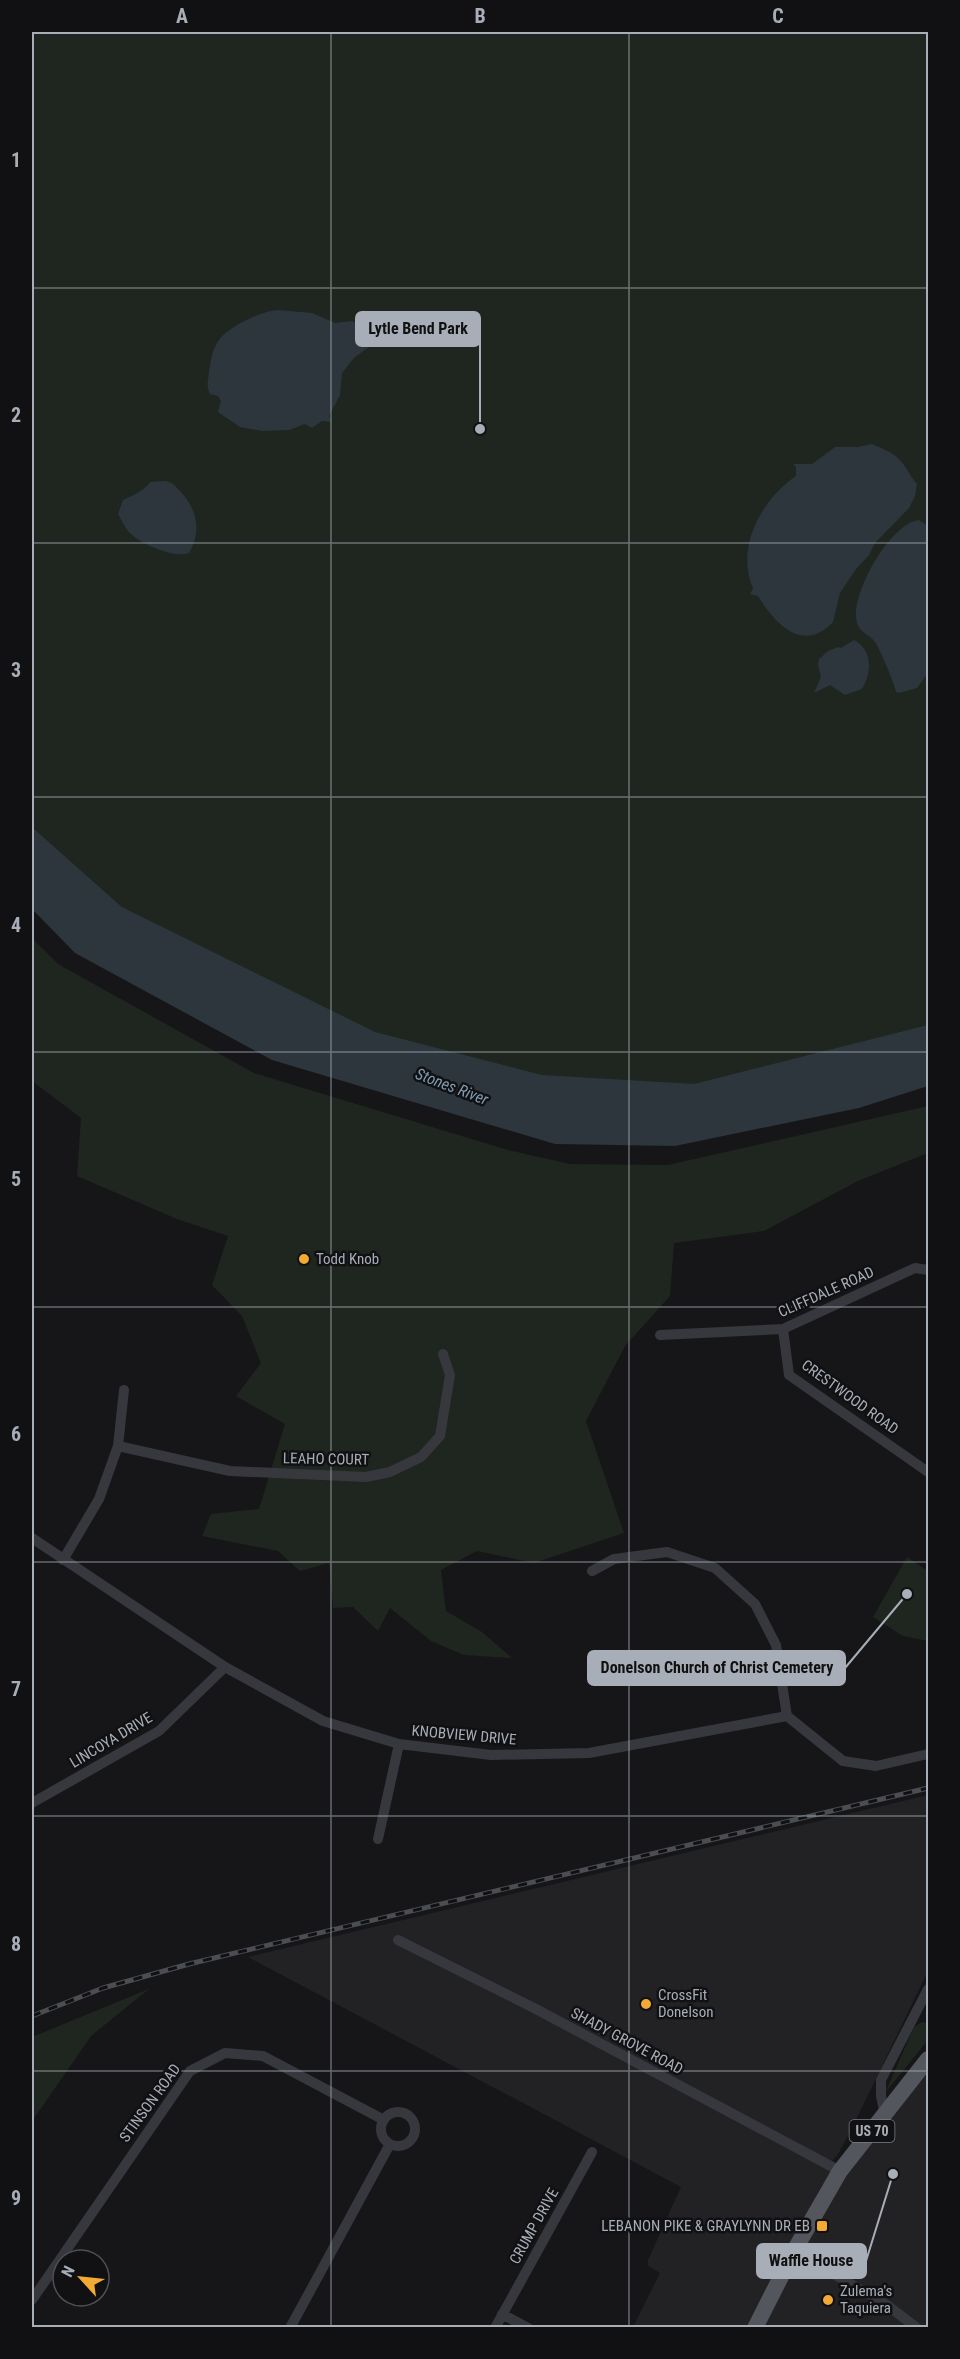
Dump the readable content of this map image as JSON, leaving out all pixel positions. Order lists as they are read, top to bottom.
{
  "streets": {
    "main road": ["US 70"],
    "street": [
      "CLIFFDALE ROAD",
      "CRESTWOOD ROAD",
      "LEAHO COURT",
      "KNOBVIEW DRIVE",
      "LINCOYA DRIVE",
      "SHADY GROVE ROAD",
      "STINSON ROAD",
      "CRUMP DRIVE"
    ]
  },
  "crossings": [
    ["CLIFFDALE ROAD", "CRESTWOOD ROAD"],
    ["KNOBVIEW DRIVE", "LINCOYA DRIVE"],
    ["SHADY GROVE ROAD", "US 70"]
  ],
  "water": ["Stones River"],
  "places": {
    "other": [
      "Lytle Bend Park",
      "Todd Knob",
      "Donelson Church of Christ Cemetery",
      "CrossFit Donelson",
      "Waffle House",
      "Zulema's Taquiera"
    ],
    "transit": ["LEBANON PIKE & GRAYLYNN DR EB"]
  },
  "north": "top left",
  "grid": {
    "columns": ["A", "B", "C"],
    "rows": [
      "1",
      "2",
      "3",
      "4",
      "5",
      "6",
      "7",
      "8",
      "9"
    ]
  }
}
